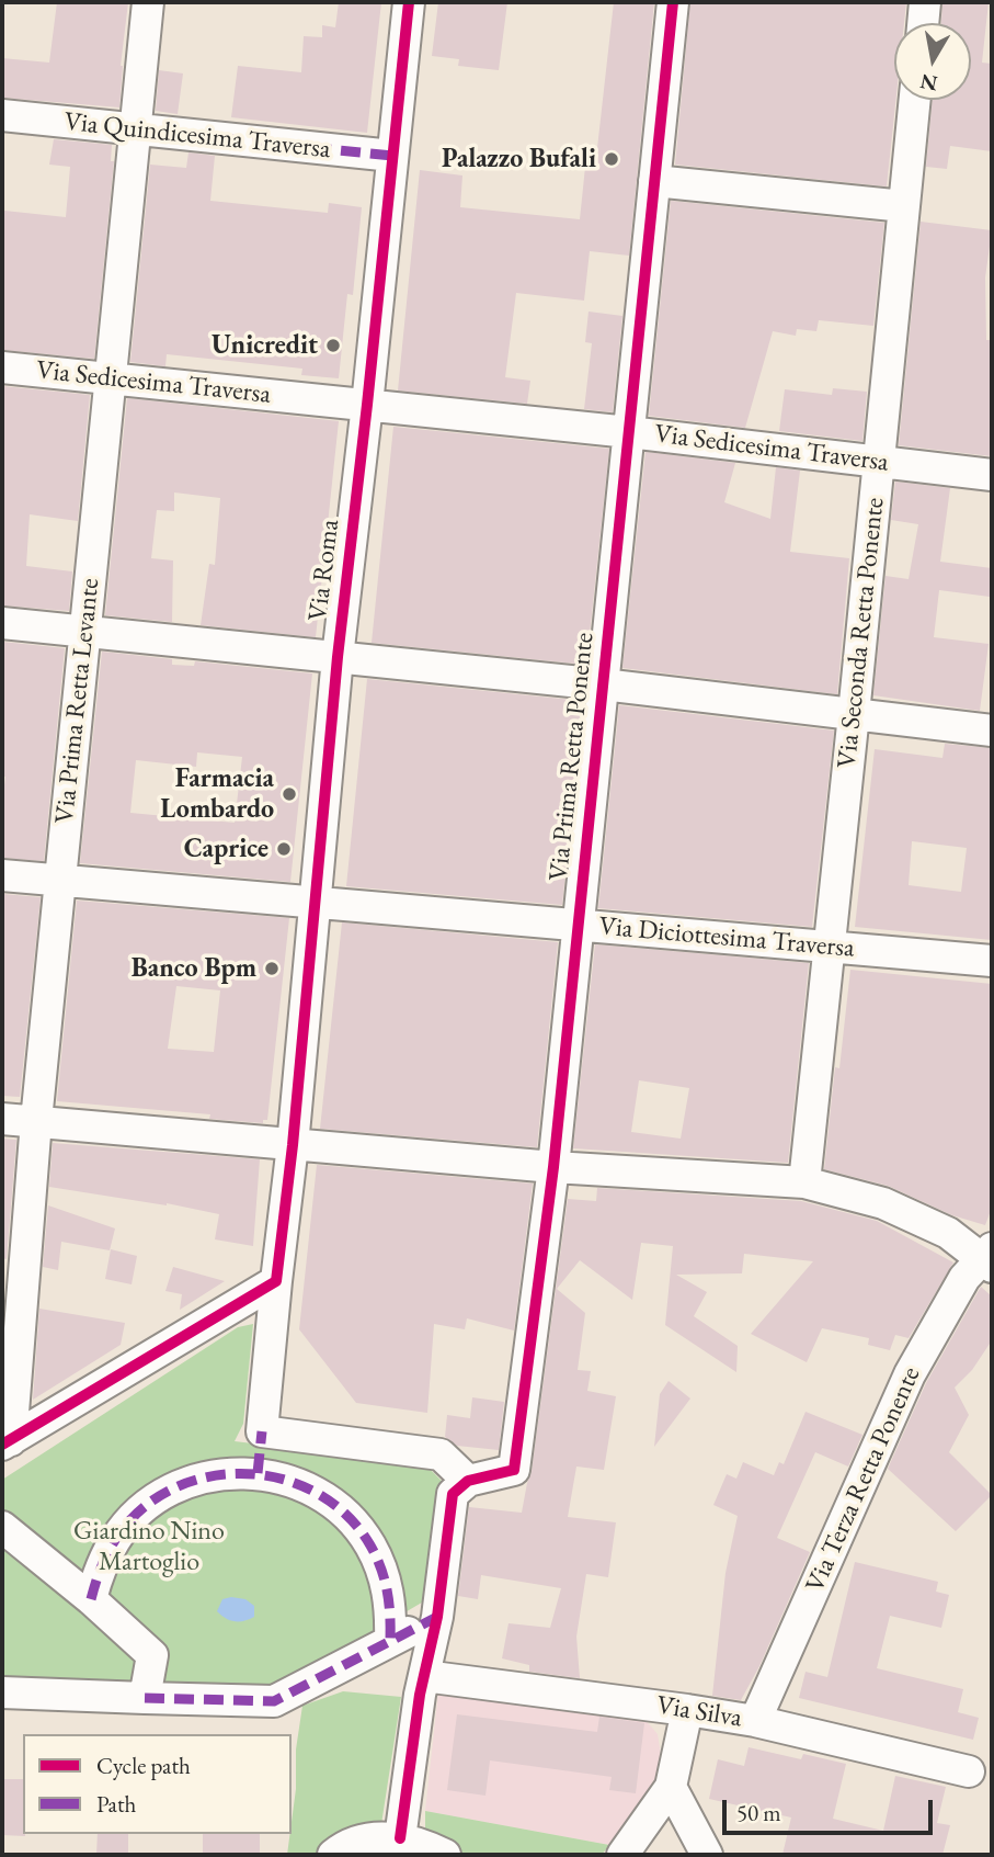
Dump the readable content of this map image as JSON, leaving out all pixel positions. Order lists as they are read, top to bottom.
{
  "streets": {
    "street": [
      "Via Quindicesima Traversa",
      "Via Sedicesima Traversa",
      "Via Roma",
      "Via Seconda Retta Ponente",
      "Via Prima Retta Levante",
      "Via Prima Retta Ponente",
      "Via Diciottesima Traversa",
      "Via Terza Retta Ponente",
      "Via Silva"
    ]
  },
  "crossings": [
    ["Via Quindicesima Traversa", "Via Roma"],
    ["Via Quindicesima Traversa", "Via Prima Retta Levante"],
    ["Via Sedicesima Traversa", "Via Roma"],
    ["Via Sedicesima Traversa", "Via Seconda Retta Ponente"],
    ["Via Sedicesima Traversa", "Via Prima Retta Levante"],
    ["Via Sedicesima Traversa", "Via Prima Retta Ponente"],
    ["Via Roma", "Via Diciottesima Traversa"],
    ["Via Seconda Retta Ponente", "Via Diciottesima Traversa"],
    ["Via Prima Retta Levante", "Via Diciottesima Traversa"],
    ["Via Prima Retta Ponente", "Via Diciottesima Traversa"],
    ["Via Terza Retta Ponente", "Via Silva"]
  ],
  "parks": ["Giardino Nino Martoglio"],
  "places": [
    "Palazzo Bufali",
    "Unicredit",
    "Farmacia Lombardo",
    "Caprice",
    "Banco Bpm"
  ],
  "legend": ["Cycle path", "Path"],
  "scale_bar": "50 m",
  "north": "bottom"
}
